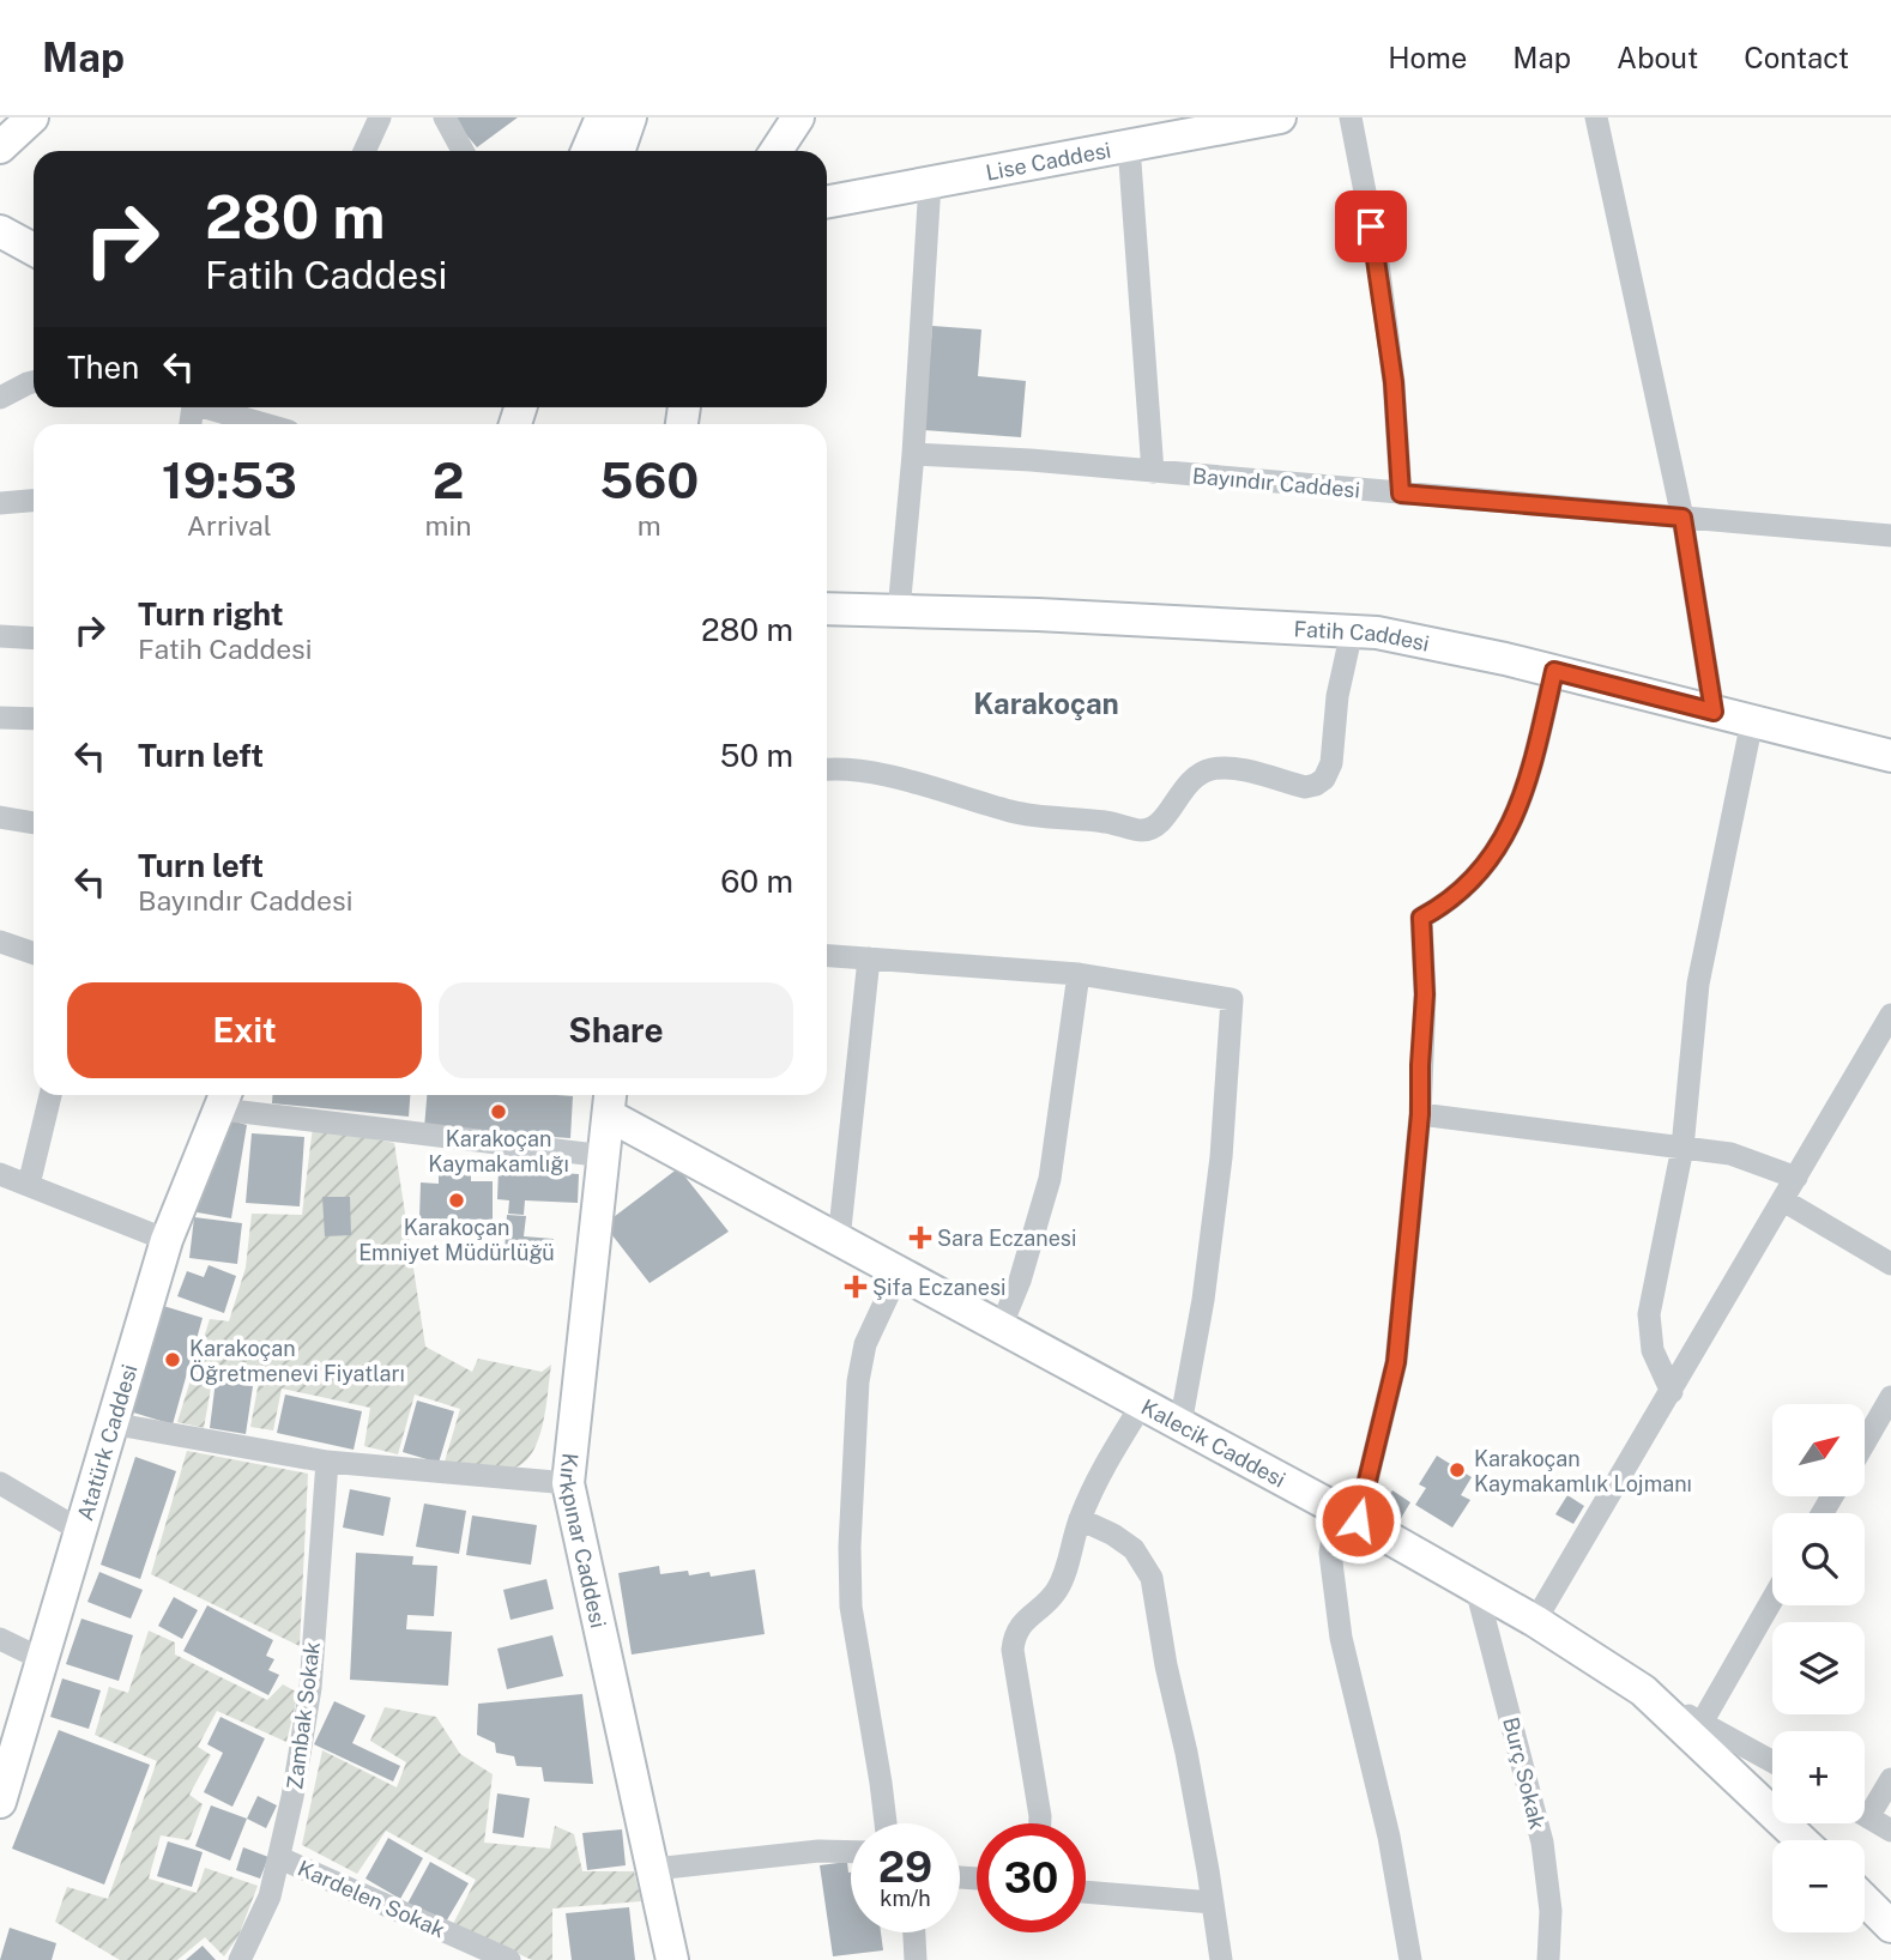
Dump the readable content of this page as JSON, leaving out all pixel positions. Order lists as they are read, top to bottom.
{
  "streets": {
    "street": [
      "Lise Caddesi",
      "Bayındır Caddesi",
      "Fatih Caddesi",
      "Atatürk Caddesi",
      "Kalecik Caddesi",
      "Kırkpınar Caddesi",
      "Zambak Sokak",
      "Burç Sokak",
      "Kardelen Sokak"
    ]
  },
  "crossings": [
    ["Kalecik Caddesi", "Kırkpınar Caddesi"],
    ["Kalecik Caddesi", "Burç Sokak"],
    ["Zambak Sokak", "Kardelen Sokak"]
  ],
  "districts": ["Karakoçan"],
  "places": {
    "other": [
      "Karakoçan Kaymakamlığı",
      "Karakoçan Emniyet Müdürlüğü",
      "Karakoçan Öğretmenevi Fiyatları",
      "Karakoçan Kaymakamlık Lojmanı"
    ],
    "health": ["Sara Eczanesi", "Şifa Eczanesi"]
  },
  "north": "top right",
  "page": {
    "header": "Map",
    "nav": [
      "Home",
      "Map",
      "About",
      "Contact"
    ],
    "turn": ["280 m", "Fatih Caddesi"],
    "then": "Then",
    "eta": [
      "19:53",
      "Arrival",
      "2",
      "min",
      "560",
      "m"
    ],
    "list": [
      {
        "name": "Turn right",
        "note": "Fatih Caddesi",
        "value": "280 m"
      },
      {
        "name": "Turn left",
        "value": "50 m"
      },
      {
        "name": "Turn left",
        "note": "Bayındır Caddesi",
        "value": "60 m"
      }
    ],
    "buttons": ["Exit", "Share"],
    "map_buttons": ["+", "−"],
    "speed": "29 km/h",
    "limit": "30"
  }
}
